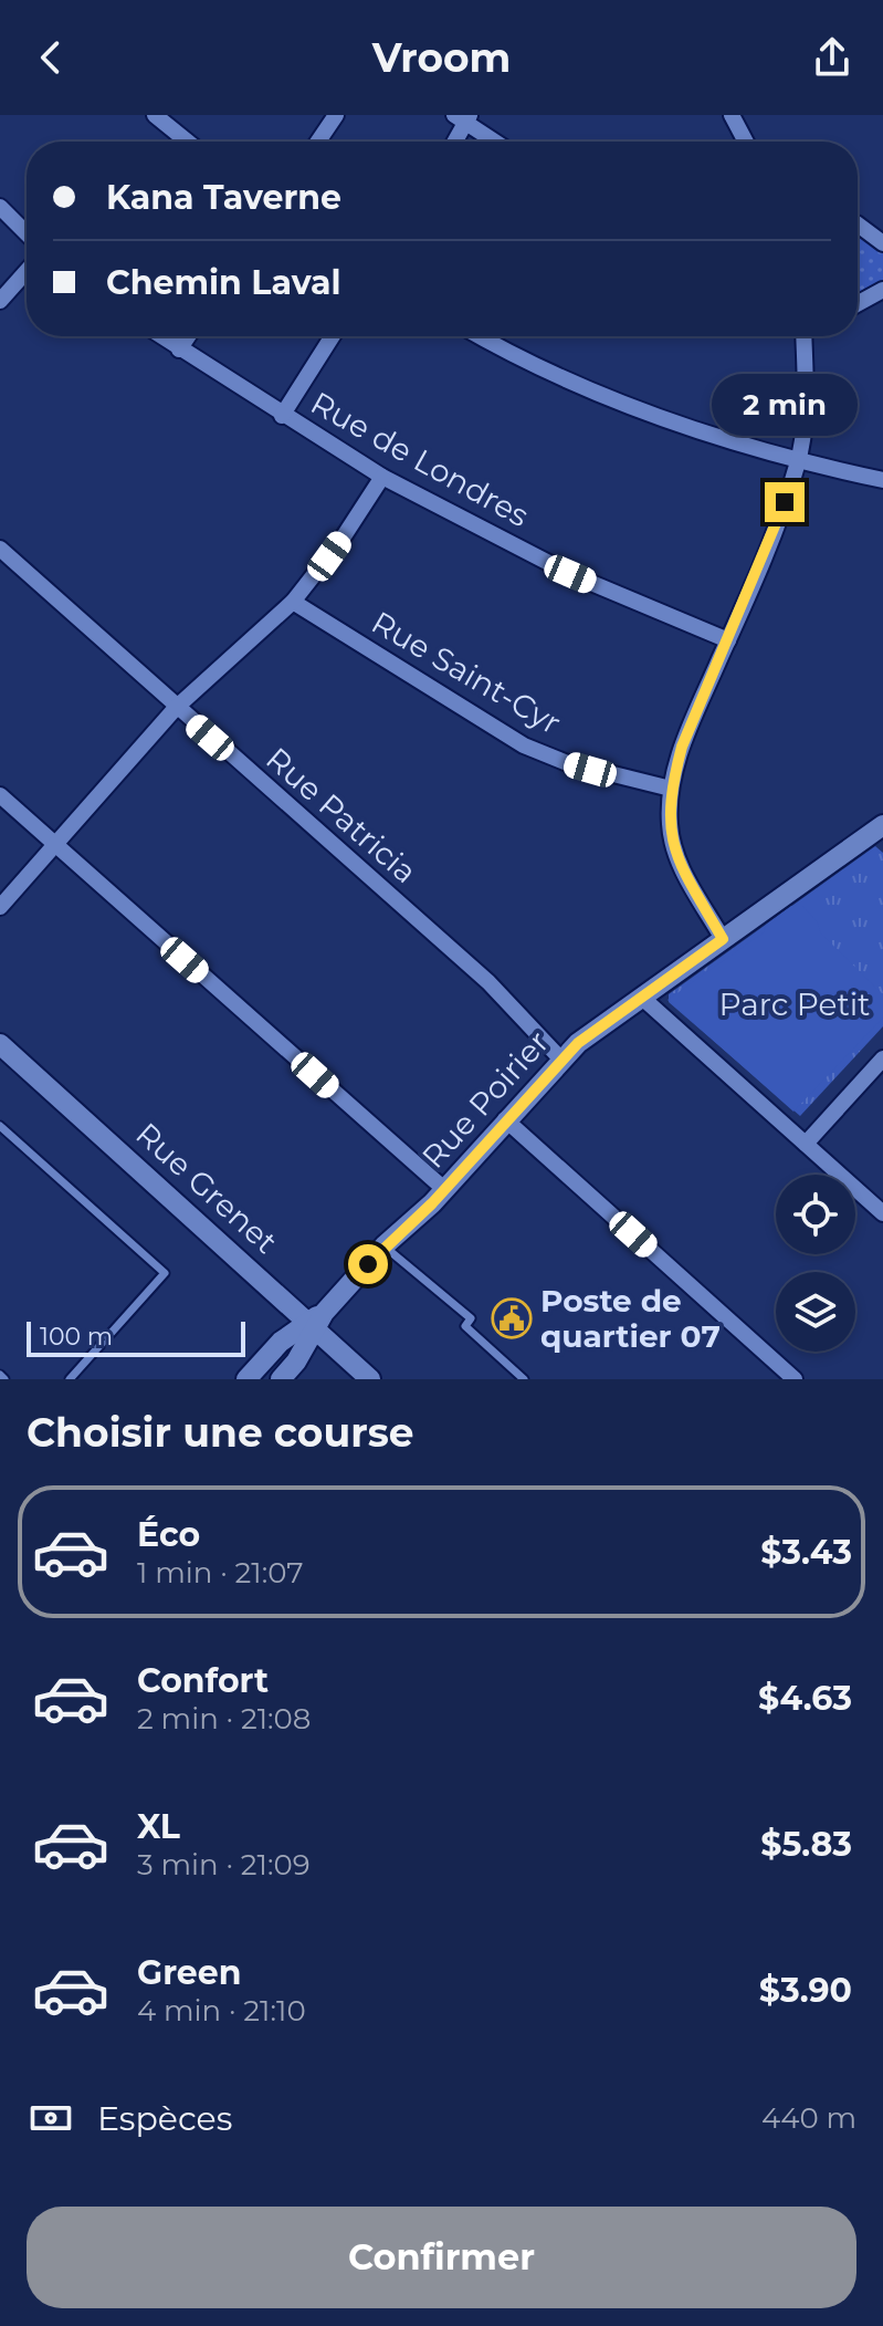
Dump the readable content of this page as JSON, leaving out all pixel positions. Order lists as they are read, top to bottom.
{
  "streets": {
    "street": [
      "Rue de Londres",
      "Rue Saint-Cyr",
      "Rue Patricia",
      "Rue Poirier",
      "Rue Grenet"
    ]
  },
  "crossings": [
    ["Rue Patricia", "Rue Poirier"],
    ["Rue Poirier", "Rue Grenet"]
  ],
  "parks": ["Parc Petit"],
  "places": {
    "public building": ["Poste de quartier 07"]
  },
  "scale_bar": "100 m",
  "page": {
    "header": "Vroom",
    "banner": ["Kana Taverne", "Chemin Laval"],
    "bubble": "2 min",
    "scale": "100 m",
    "heading": "Choisir une course",
    "list": [
      {
        "name": "Éco",
        "note": "1 min · 21:07",
        "value": "$3.43"
      },
      {
        "name": "Confort",
        "note": "2 min · 21:08",
        "value": "$4.63"
      },
      {
        "name": "XL",
        "note": "3 min · 21:09",
        "value": "$5.83"
      },
      {
        "name": "Green",
        "note": "4 min · 21:10",
        "value": "$3.90"
      }
    ],
    "pay": ["Espèces", "440 m"],
    "buttons": "Confirmer"
  }
}
